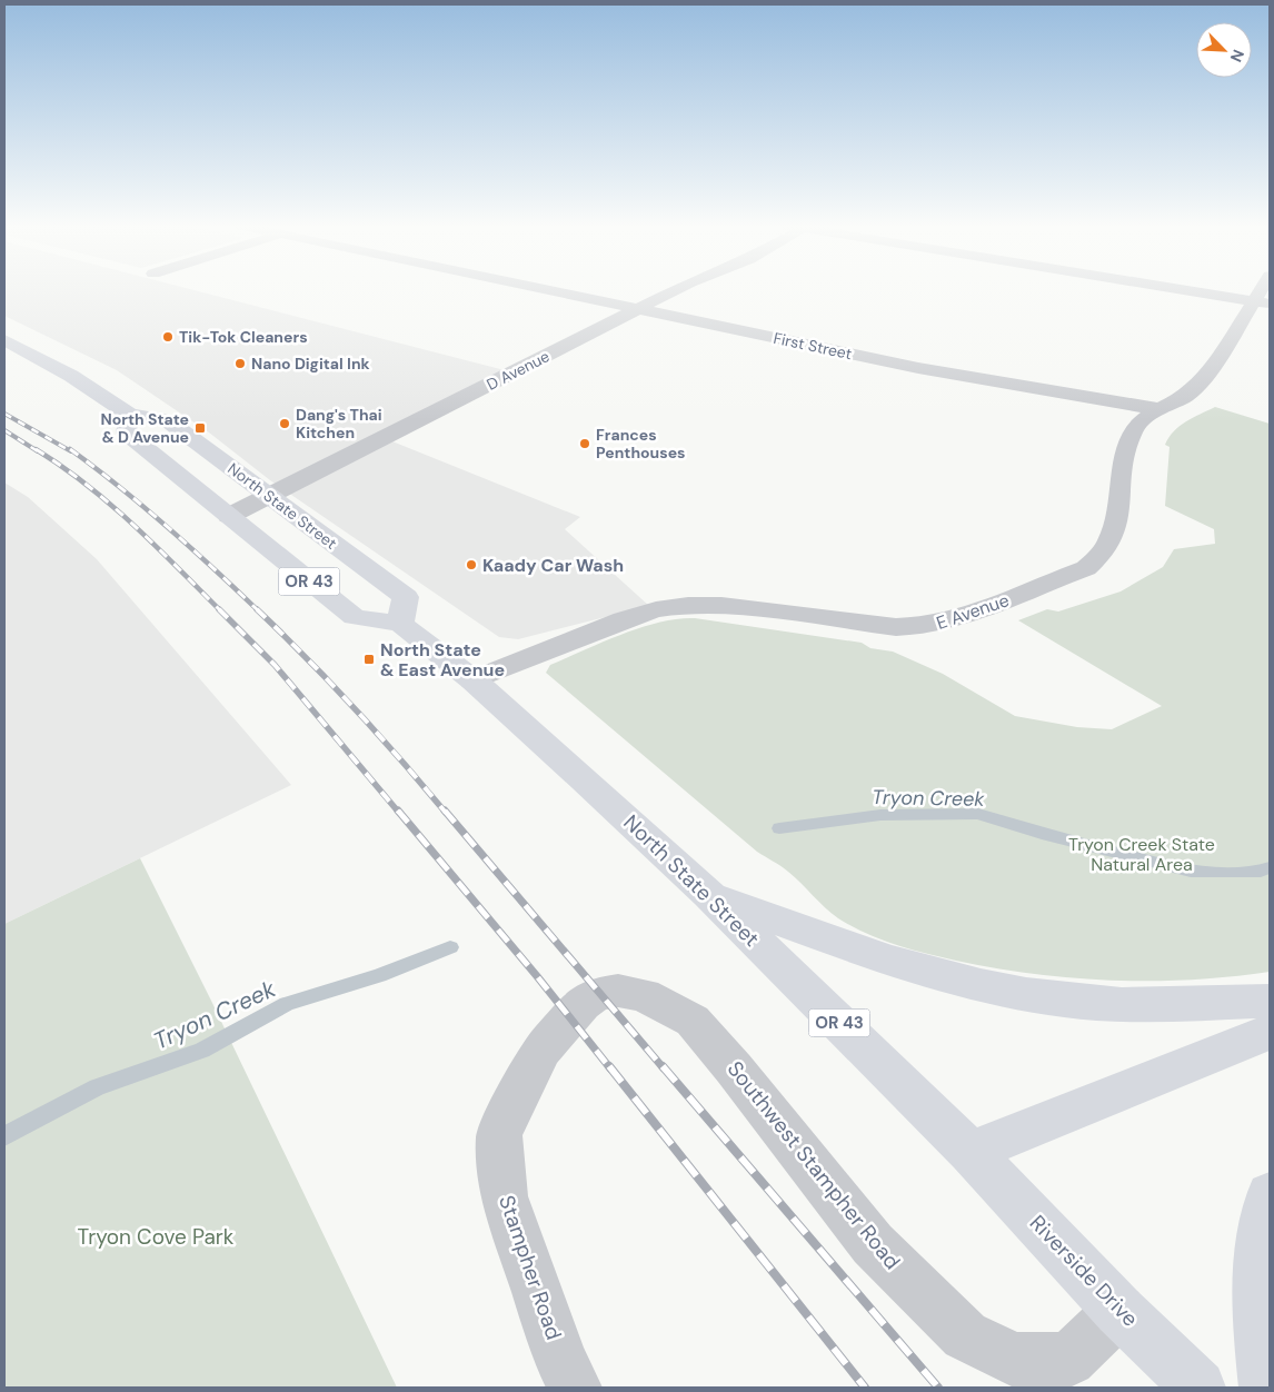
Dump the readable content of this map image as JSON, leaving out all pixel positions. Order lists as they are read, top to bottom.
{
  "streets": {
    "main road": ["North State Street", "OR 43", "Riverside Drive"],
    "street": [
      "First Street",
      "D Avenue",
      "E Avenue",
      "Southwest Stampher Road",
      "Stampher Road"
    ]
  },
  "crossings": [
    ["First Street", "D Avenue"],
    ["First Street", "E Avenue"],
    ["D Avenue", "North State Street"],
    ["D Avenue", "OR 43"],
    ["North State Street", "OR 43"],
    ["North State Street", "E Avenue"],
    ["North State Street", "Riverside Drive"],
    ["Southwest Stampher Road", "Stampher Road"],
    ["Southwest Stampher Road", "Riverside Drive"]
  ],
  "water": ["Tryon Creek"],
  "parks": ["Tryon Creek State Natural Area", "Tryon Cove Park"],
  "places": {
    "other": [
      "Tik-Tok Cleaners",
      "Nano Digital Ink",
      "Dang's Thai Kitchen",
      "Frances Penthouses",
      "Kaady Car Wash"
    ],
    "transit": ["North State & D Avenue", "North State & East Avenue"]
  },
  "north": "bottom right"
}
